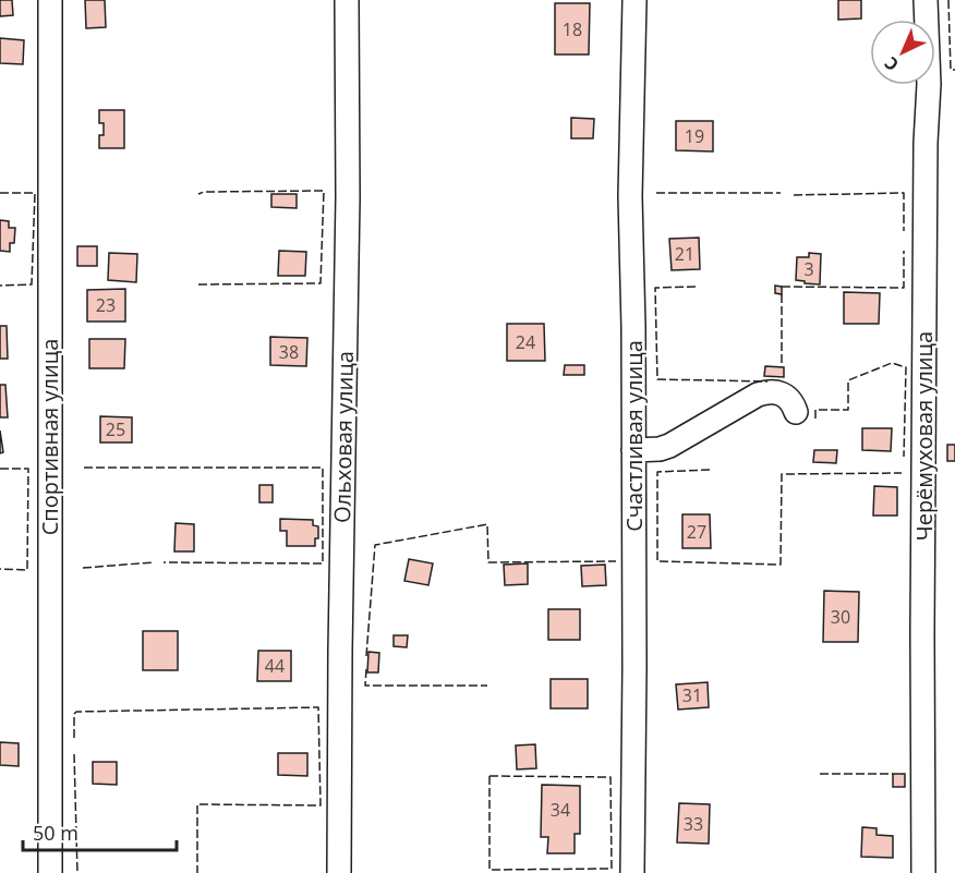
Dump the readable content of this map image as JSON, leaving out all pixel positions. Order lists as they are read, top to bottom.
{
  "streets": {
    "street": [
      "Счастливая улица",
      "Черёмуховая улица",
      "Спортивная улица",
      "Ольховая улица"
    ]
  },
  "house_numbers": [
    "18",
    "19",
    "21",
    "3",
    "23",
    "24",
    "38",
    "25",
    "27",
    "30",
    "44",
    "31",
    "34",
    "33"
  ],
  "scale_bar": "50 m",
  "north": "bottom left"
}
